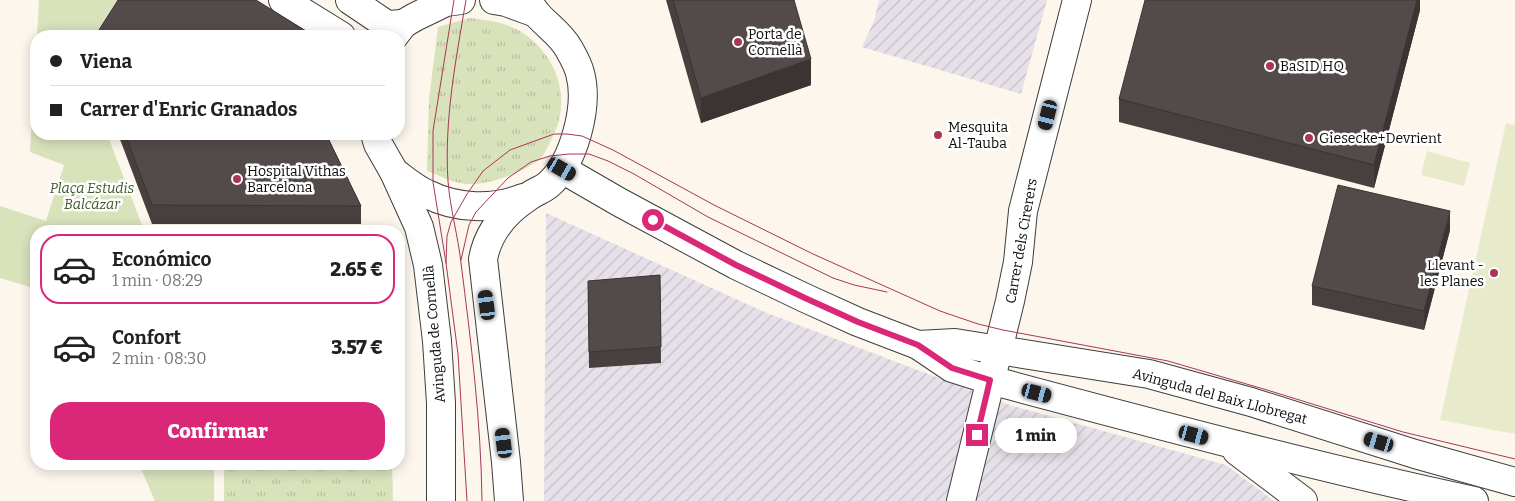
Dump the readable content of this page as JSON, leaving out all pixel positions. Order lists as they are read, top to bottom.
{
  "streets": {
    "street": ["Carrer dels Cirerers", "Avinguda de Cornellà", "Avinguda del Baix Llobregat"]
  },
  "crossings": [
    ["Carrer dels Cirerers", "Avinguda del Baix Llobregat"],
    ["Avinguda de Cornellà", "Avinguda del Baix Llobregat"]
  ],
  "parks": ["Plaça Estudis Balcázar"],
  "places": [
    "Porta de Cornellà",
    "BaSID HQ",
    "Mesquita Al-Tauba",
    "Giesecke+Devrient",
    "Hospital Vithas Barcelona",
    "Llevant - les Planes"
  ],
  "page": {
    "banner": ["Viena", "Carrer d'Enric Granados"],
    "list": [
      {
        "name": "Económico",
        "note": "1 min · 08:29",
        "value": "2.65 €"
      },
      {
        "name": "Confort",
        "note": "2 min · 08:30",
        "value": "3.57 €"
      }
    ],
    "buttons": "Confirmar",
    "bubble": "1 min"
  }
}
